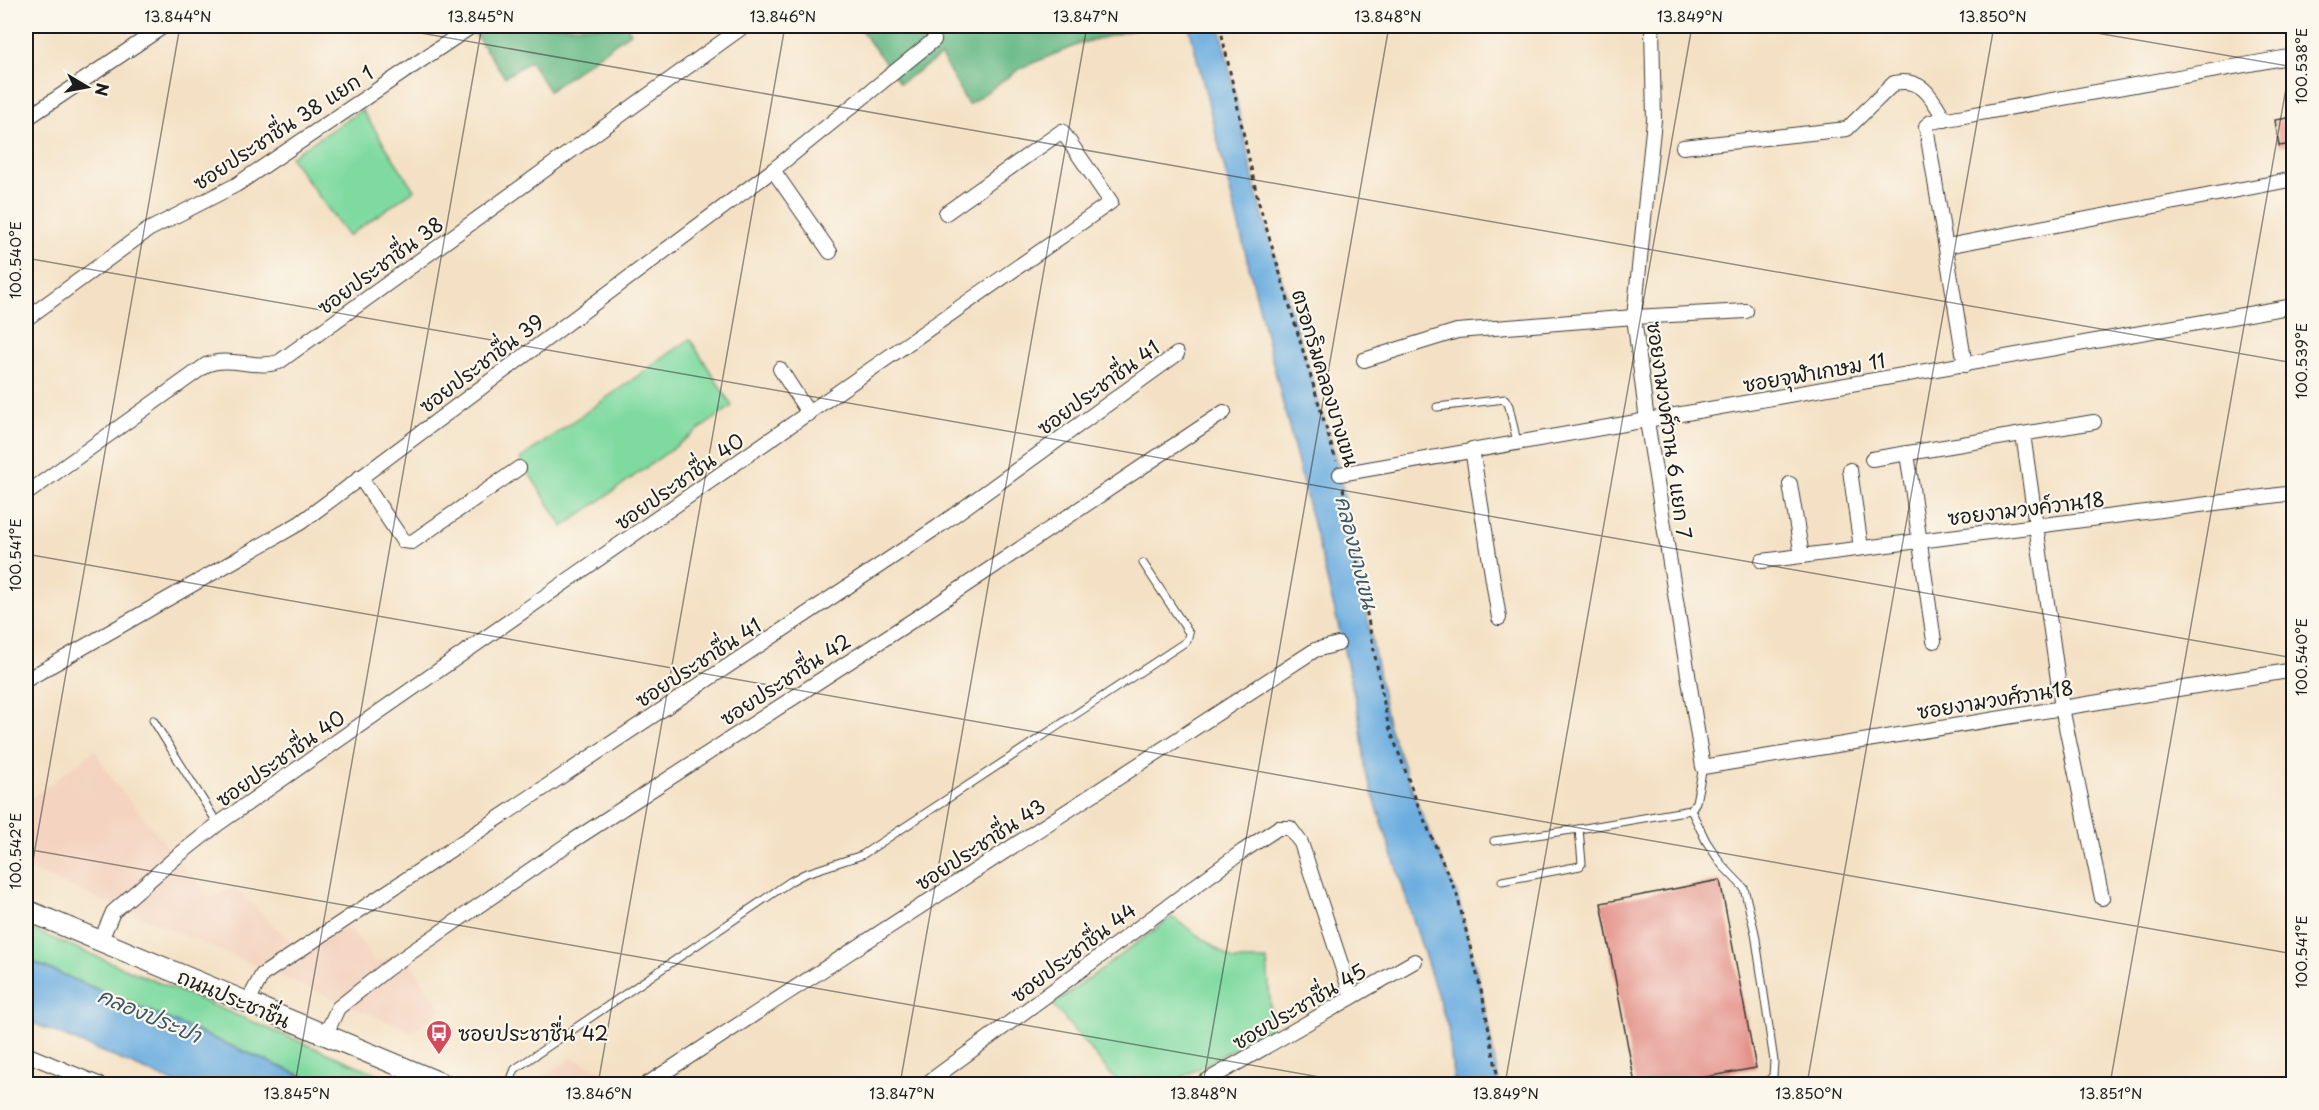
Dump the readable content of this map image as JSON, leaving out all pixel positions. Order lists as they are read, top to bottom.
{
  "streets": {
    "main road": ["ถนนประชาชื่น"],
    "street": [
      "ซอยประชาชื่น 38 แยก 1",
      "ซอยประชาชื่น 38",
      "ซอยประชาชื่น 39",
      "ซอยจุฬาเกษม 11",
      "ซอยประชาชื่น 41",
      "ซอยงามวงศ์วาน 6 แยก 7",
      "ซอยประชาชื่น 40",
      "ซอยงามวงค์วาน18",
      "ซอยประชาชื่น 42",
      "ซอยงามวงศ์วาน18",
      "ซอยประชาชื่น 43",
      "ซอยประชาชื่น 44",
      "ซอยประชาชื่น 45"
    ],
    "path": ["ตรอกริมคลองบางเขน"]
  },
  "crossings": [
    ["ซอยจุฬาเกษม 11", "ตรอกริมคลองบางเขน"],
    ["ซอยจุฬาเกษม 11", "ซอยงามวงศ์วาน 6 แยก 7"],
    ["ซอยประชาชื่น 41", "ถนนประชาชื่น"],
    ["ซอยงามวงศ์วาน 6 แยก 7", "ซอยงามวงศ์วาน18"],
    ["ซอยประชาชื่น 40", "ถนนประชาชื่น"],
    ["ซอยประชาชื่น 42", "ถนนประชาชื่น"],
    ["ซอยประชาชื่น 44", "ซอยประชาชื่น 45"]
  ],
  "water": ["คลองบางเขน", "คลองประปา"],
  "places": {
    "bus stop": ["ซอยประชาชื่น 42"]
  },
  "north": "right",
  "coordinates": [
    "13.844°N",
    "13.845°N",
    "13.846°N",
    "13.847°N",
    "13.848°N",
    "13.849°N",
    "13.850°N",
    "100.538°E",
    "100.540°E",
    "100.539°E",
    "100.541°E",
    "100.542°E",
    "13.851°N"
  ]
}
